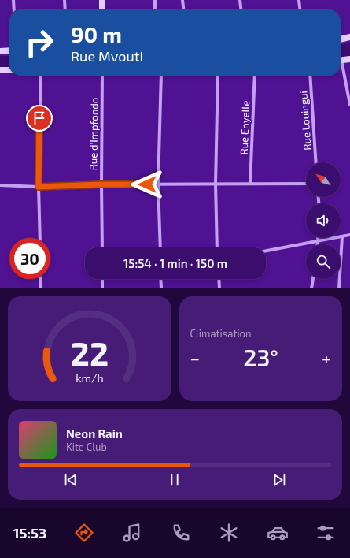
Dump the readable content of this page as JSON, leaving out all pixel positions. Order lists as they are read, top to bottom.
{
  "streets": {
    "street": ["Rue Louingui", "Rue Enyelle", "Rue d'Impfondo"]
  },
  "north": "top left",
  "page": {
    "turn": ["90 m", "Rue Mvouti"],
    "limit": "30",
    "trip": "15:54 · 1 min · 150 m",
    "tile": "Climatisation",
    "heat": ["−", "23°", "+"],
    "song": ["Neon Rain", "Kite Club"],
    "tabs": "15:53",
    "gauge": ["22", "km/h"]
  }
}
